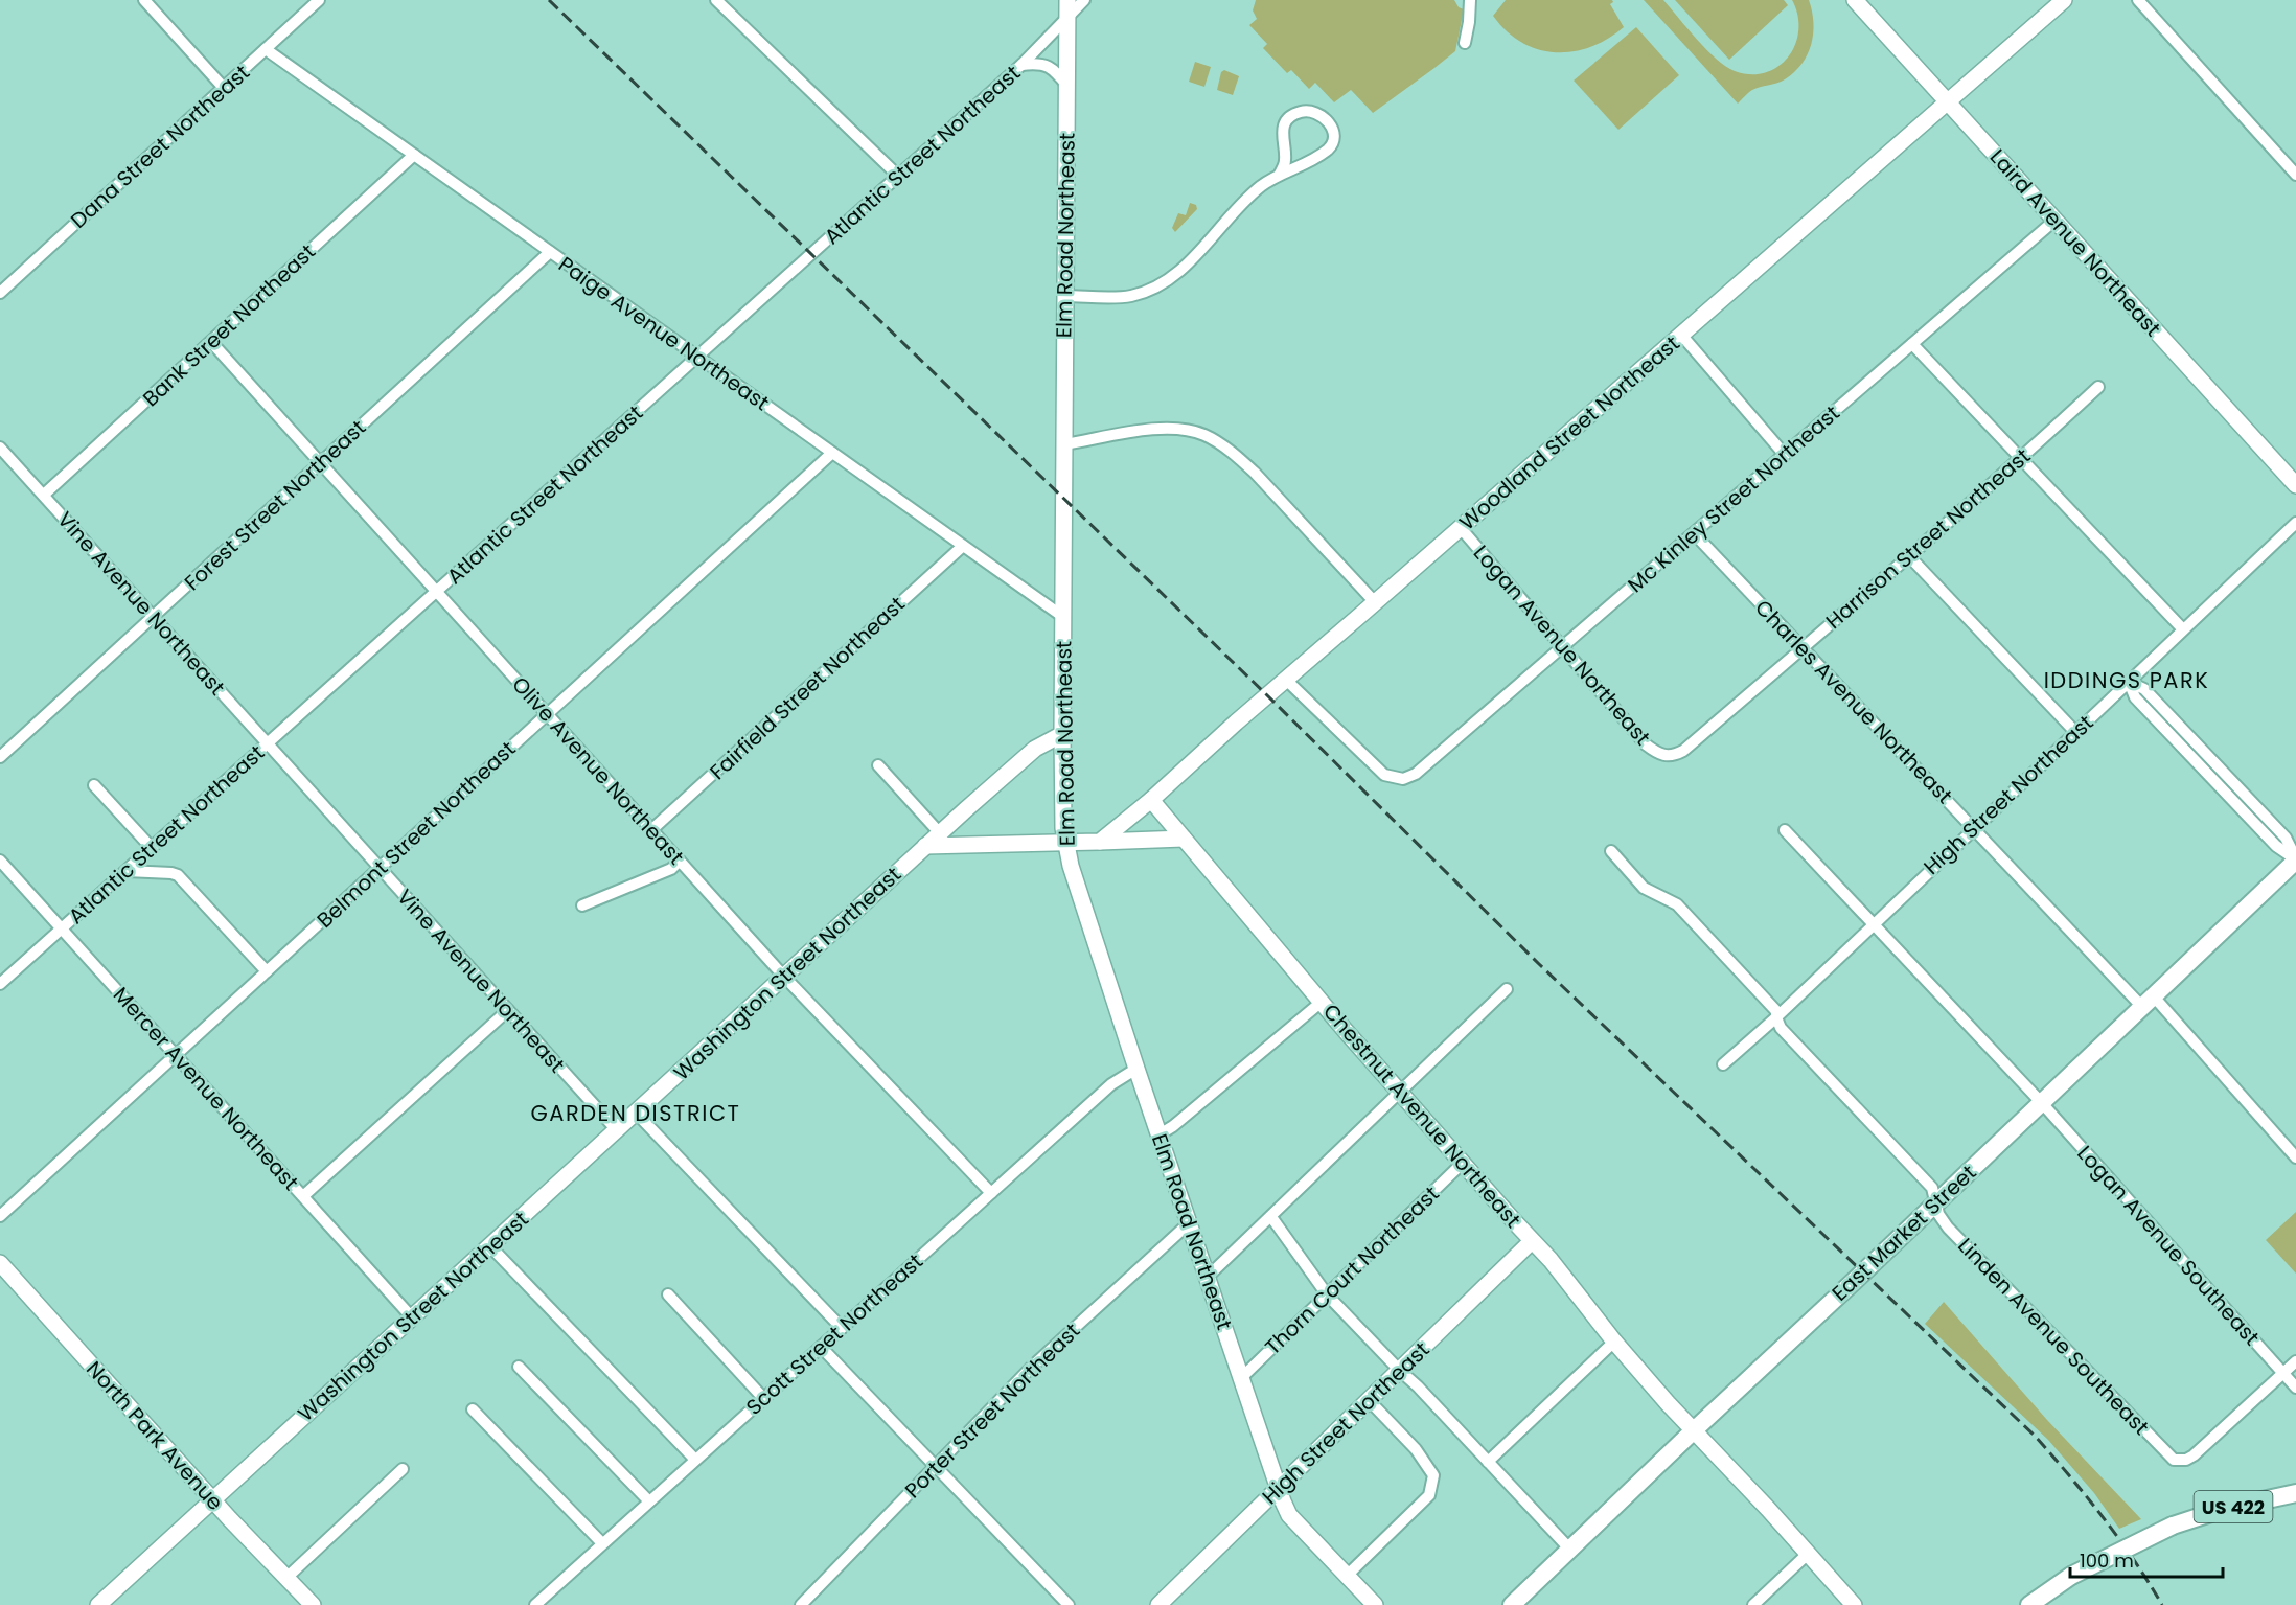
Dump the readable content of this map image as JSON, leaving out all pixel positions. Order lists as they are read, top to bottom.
{
  "streets": {
    "main road": ["East Market Street", "US 422"],
    "street": [
      "Dana Street Northeast",
      "Atlantic Street Northeast",
      "Elm Road Northeast",
      "Laird Avenue Northeast",
      "Bank Street Northeast",
      "Paige Avenue Northeast",
      "Woodland Street Northeast",
      "Mc Kinley Street Northeast",
      "Forest Street Northeast",
      "Harrison Street Northeast",
      "Vine Avenue Northeast",
      "Logan Avenue Northeast",
      "Fairfield Street Northeast",
      "Charles Avenue Northeast",
      "Olive Avenue Northeast",
      "High Street Northeast",
      "Belmont Street Northeast",
      "Washington Street Northeast",
      "Mercer Avenue Northeast",
      "Chestnut Avenue Northeast",
      "Logan Avenue Southeast",
      "Thorn Court Northeast",
      "Scott Street Northeast",
      "Linden Avenue Southeast",
      "Porter Street Northeast",
      "North Park Avenue"
    ]
  },
  "crossings": [
    ["Dana Street Northeast", "Paige Avenue Northeast"],
    ["Atlantic Street Northeast", "Elm Road Northeast"],
    ["Atlantic Street Northeast", "Paige Avenue Northeast"],
    ["Atlantic Street Northeast", "Vine Avenue Northeast"],
    ["Atlantic Street Northeast", "Olive Avenue Northeast"],
    ["Atlantic Street Northeast", "Mercer Avenue Northeast"],
    ["Elm Road Northeast", "Paige Avenue Northeast"],
    ["Elm Road Northeast", "High Street Northeast"],
    ["Elm Road Northeast", "Washington Street Northeast"],
    ["Elm Road Northeast", "Thorn Court Northeast"],
    ["Elm Road Northeast", "Scott Street Northeast"],
    ["Elm Road Northeast", "Porter Street Northeast"],
    ["Laird Avenue Northeast", "Woodland Street Northeast"],
    ["Laird Avenue Northeast", "Mc Kinley Street Northeast"],
    ["Bank Street Northeast", "Paige Avenue Northeast"],
    ["Bank Street Northeast", "Vine Avenue Northeast"],
    ["Bank Street Northeast", "Olive Avenue Northeast"],
    ["Paige Avenue Northeast", "Forest Street Northeast"],
    ["Paige Avenue Northeast", "Fairfield Street Northeast"],
    ["Paige Avenue Northeast", "Belmont Street Northeast"],
    ["Woodland Street Northeast", "Mc Kinley Street Northeast"],
    ["Woodland Street Northeast", "Logan Avenue Northeast"],
    ["Woodland Street Northeast", "Chestnut Avenue Northeast"],
    ["Mc Kinley Street Northeast", "Logan Avenue Northeast"],
    ["Mc Kinley Street Northeast", "Charles Avenue Northeast"],
    ["Forest Street Northeast", "Vine Avenue Northeast"],
    ["Forest Street Northeast", "Olive Avenue Northeast"],
    ["Harrison Street Northeast", "Logan Avenue Northeast"],
    ["Harrison Street Northeast", "Charles Avenue Northeast"],
    ["Vine Avenue Northeast", "Belmont Street Northeast"],
    ["Vine Avenue Northeast", "Washington Street Northeast"],
    ["Fairfield Street Northeast", "Olive Avenue Northeast"],
    ["Charles Avenue Northeast", "High Street Northeast"],
    ["Charles Avenue Northeast", "East Market Street"],
    ["Olive Avenue Northeast", "Belmont Street Northeast"],
    ["Olive Avenue Northeast", "Washington Street Northeast"],
    ["Olive Avenue Northeast", "Scott Street Northeast"],
    ["High Street Northeast", "Chestnut Avenue Northeast"],
    ["High Street Northeast", "Linden Avenue Southeast"],
    ["Belmont Street Northeast", "Mercer Avenue Northeast"],
    ["Washington Street Northeast", "Mercer Avenue Northeast"],
    ["Washington Street Northeast", "North Park Avenue"],
    ["Chestnut Avenue Northeast", "East Market Street"],
    ["Chestnut Avenue Northeast", "Thorn Court Northeast"],
    ["East Market Street", "Logan Avenue Southeast"],
    ["East Market Street", "Linden Avenue Southeast"],
    ["Logan Avenue Southeast", "Linden Avenue Southeast"]
  ],
  "districts": ["IDDINGS PARK", "GARDEN DISTRICT"],
  "scale_bar": "100 m"
}
